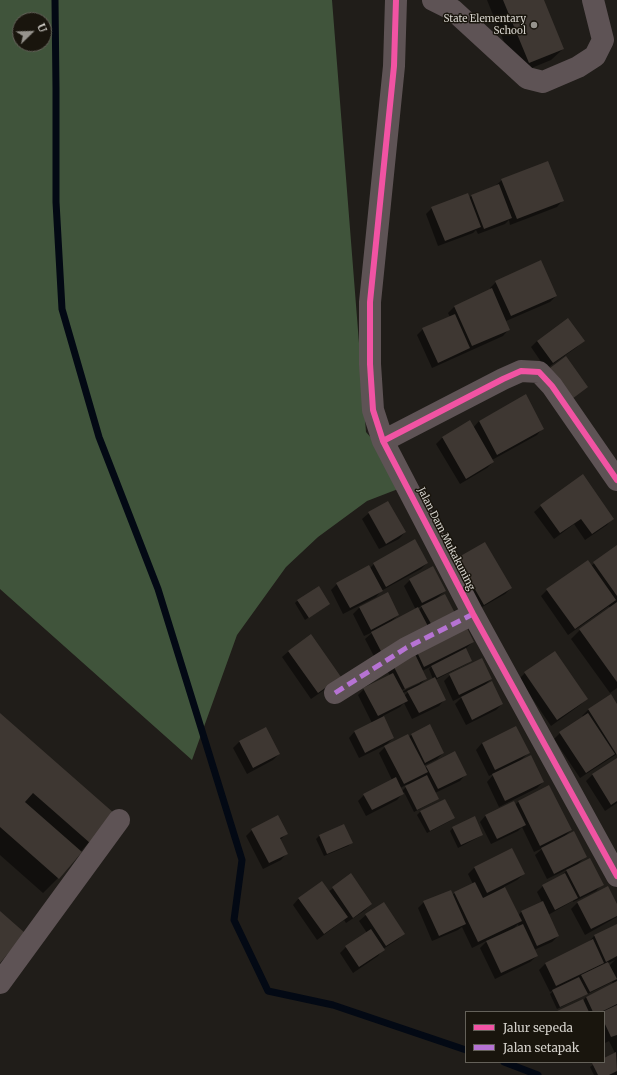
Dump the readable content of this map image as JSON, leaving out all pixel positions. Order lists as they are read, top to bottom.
{
  "streets": {
    "street": ["Jalan Dam Mukakuning"]
  },
  "places": ["State Elementary School"],
  "legend": ["Jalur sepeda", "Jalan setapak"],
  "north": "top right"
}
